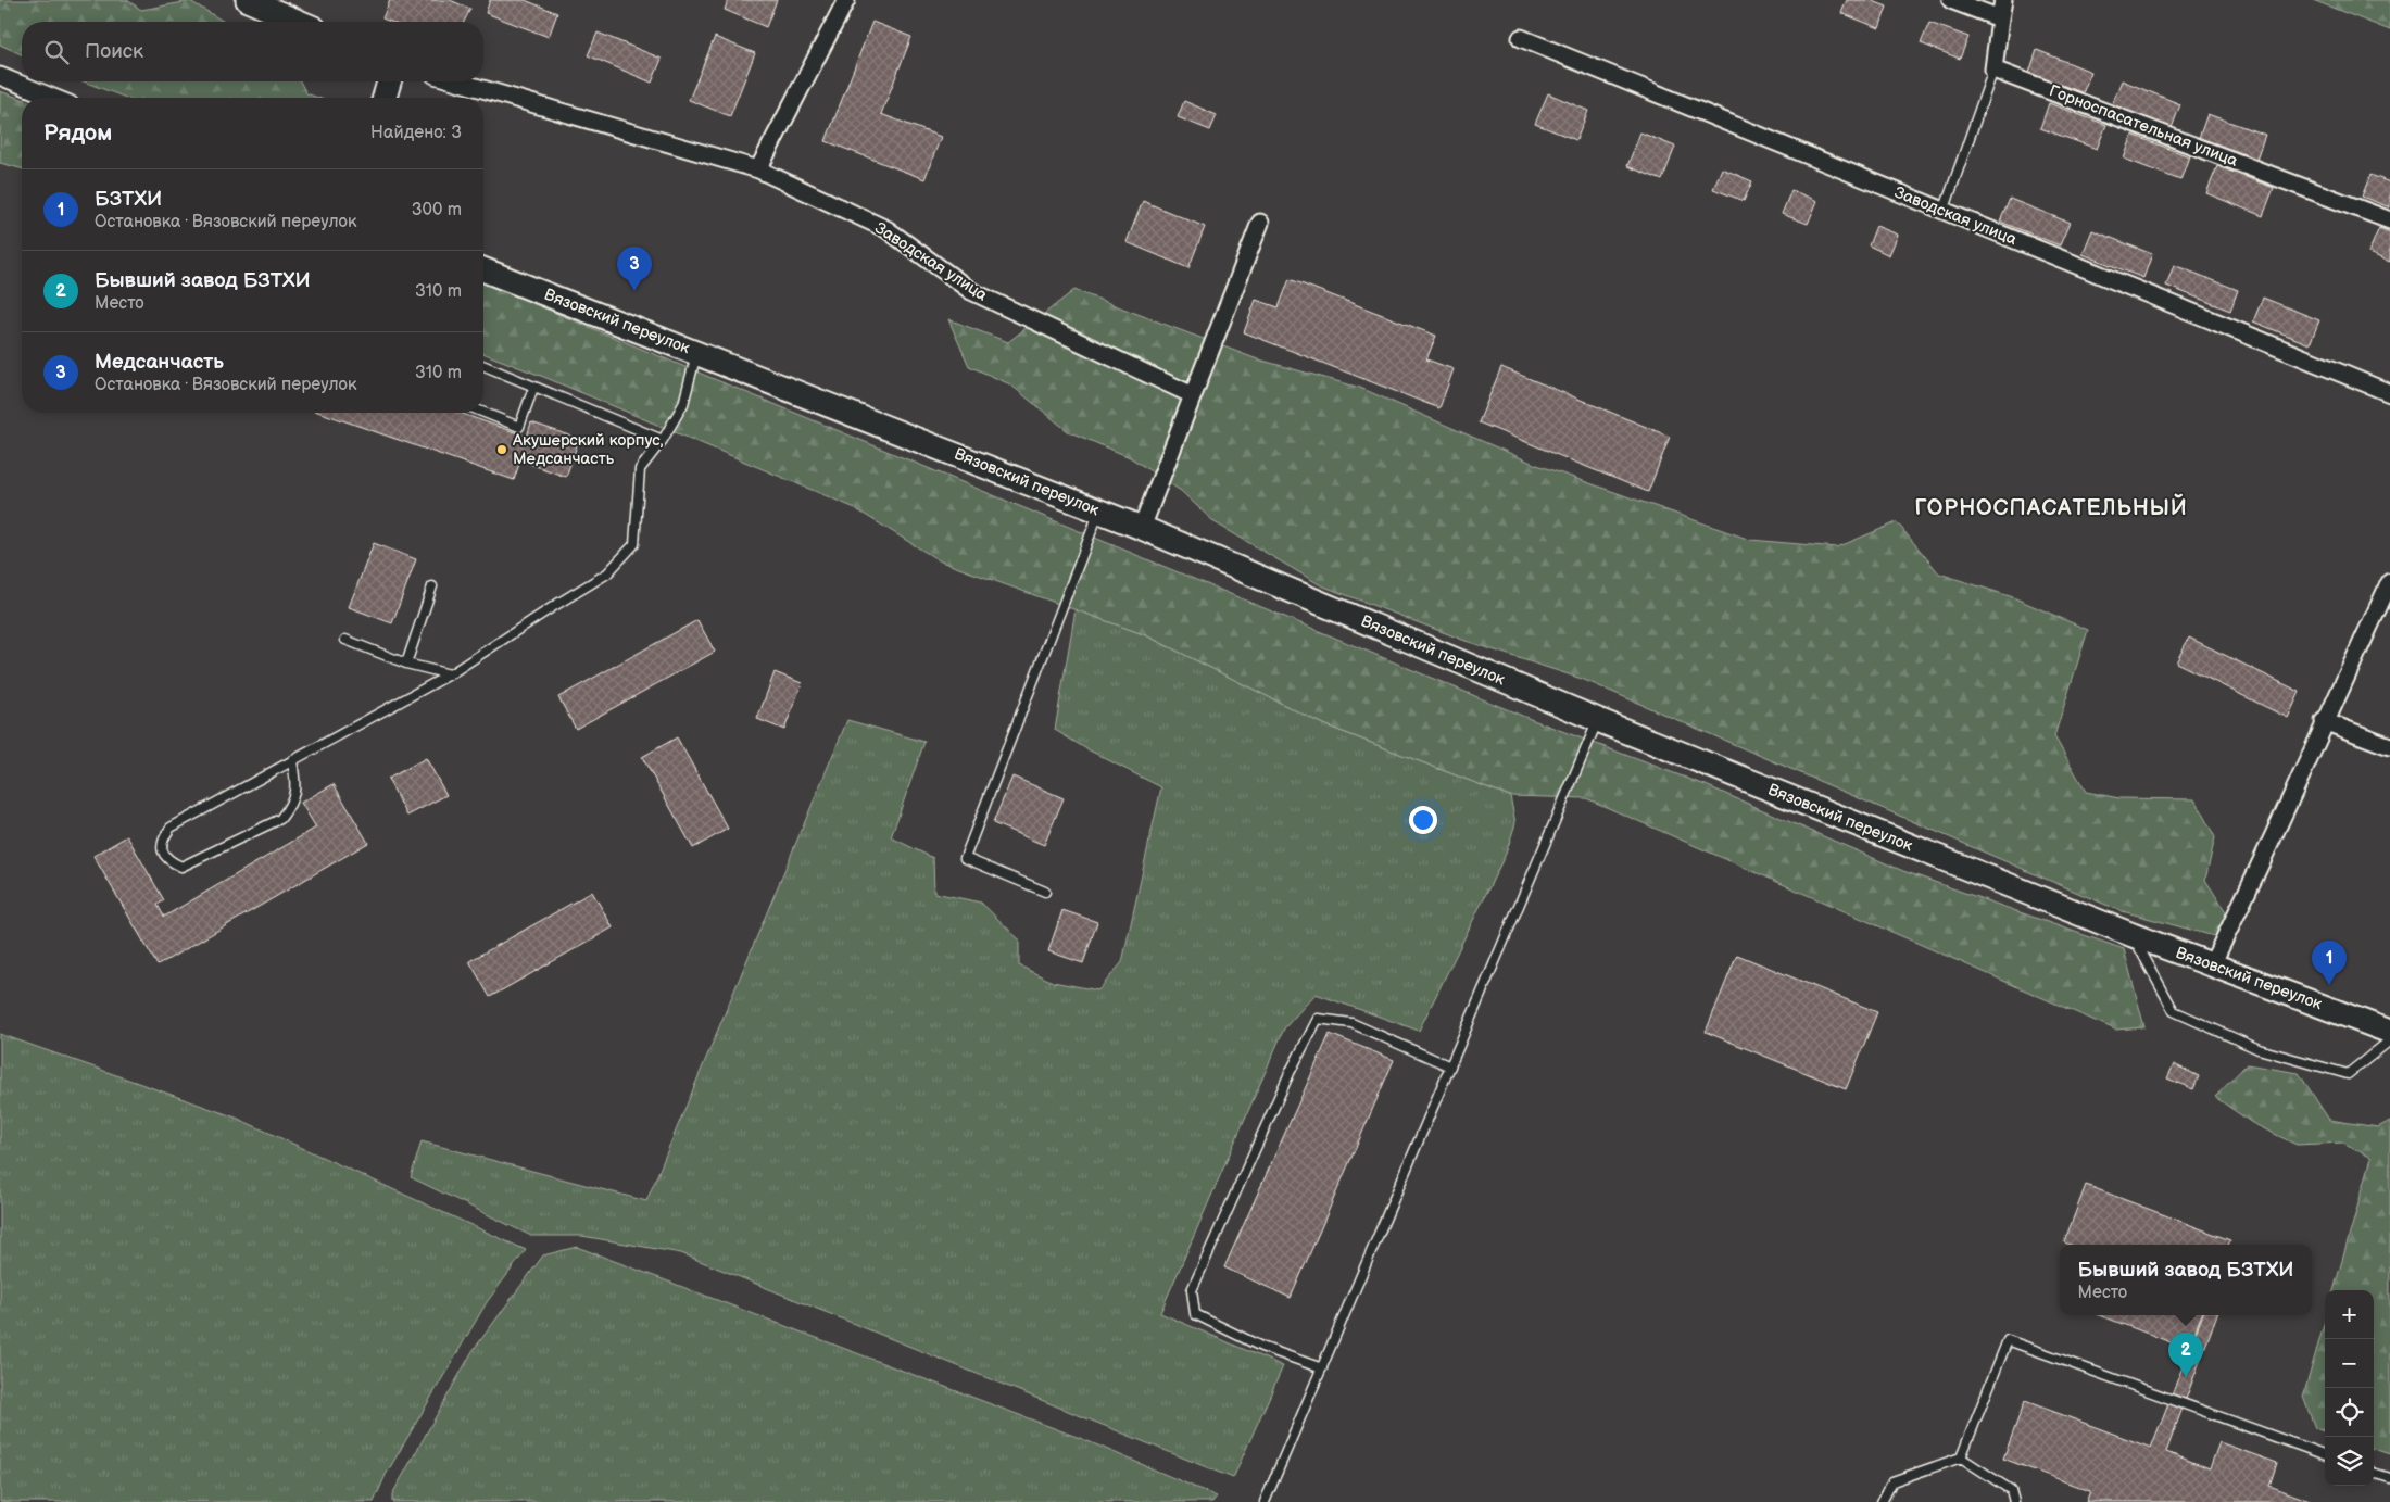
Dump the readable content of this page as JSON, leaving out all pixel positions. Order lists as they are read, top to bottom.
{
  "streets": {
    "street": ["Горноспасательная улица", "Заводская улица", "Вязовский переулок"]
  },
  "districts": ["ГОРНОСПАСАТЕЛЬНЫЙ"],
  "places": ["Акушерский корпус, Медсанчасть"],
  "page": {
    "search": "Поиск",
    "heading": ["Рядом", "Найдено: 3"],
    "list": [
      {
        "mark": "1",
        "name": "БЗТХИ",
        "note": "Остановка · Вязовский переулок",
        "value": "300 m"
      },
      {
        "mark": "2",
        "name": "Бывший завод БЗТХИ",
        "note": "Место",
        "value": "310 m"
      },
      {
        "mark": "3",
        "name": "Медсанчасть",
        "note": "Остановка · Вязовский переулок",
        "value": "310 m"
      }
    ],
    "pins": ["3", "1", "2"],
    "popup": ["Бывший завод БЗТХИ", "Место"],
    "map_buttons": ["+", "−"]
  }
}
